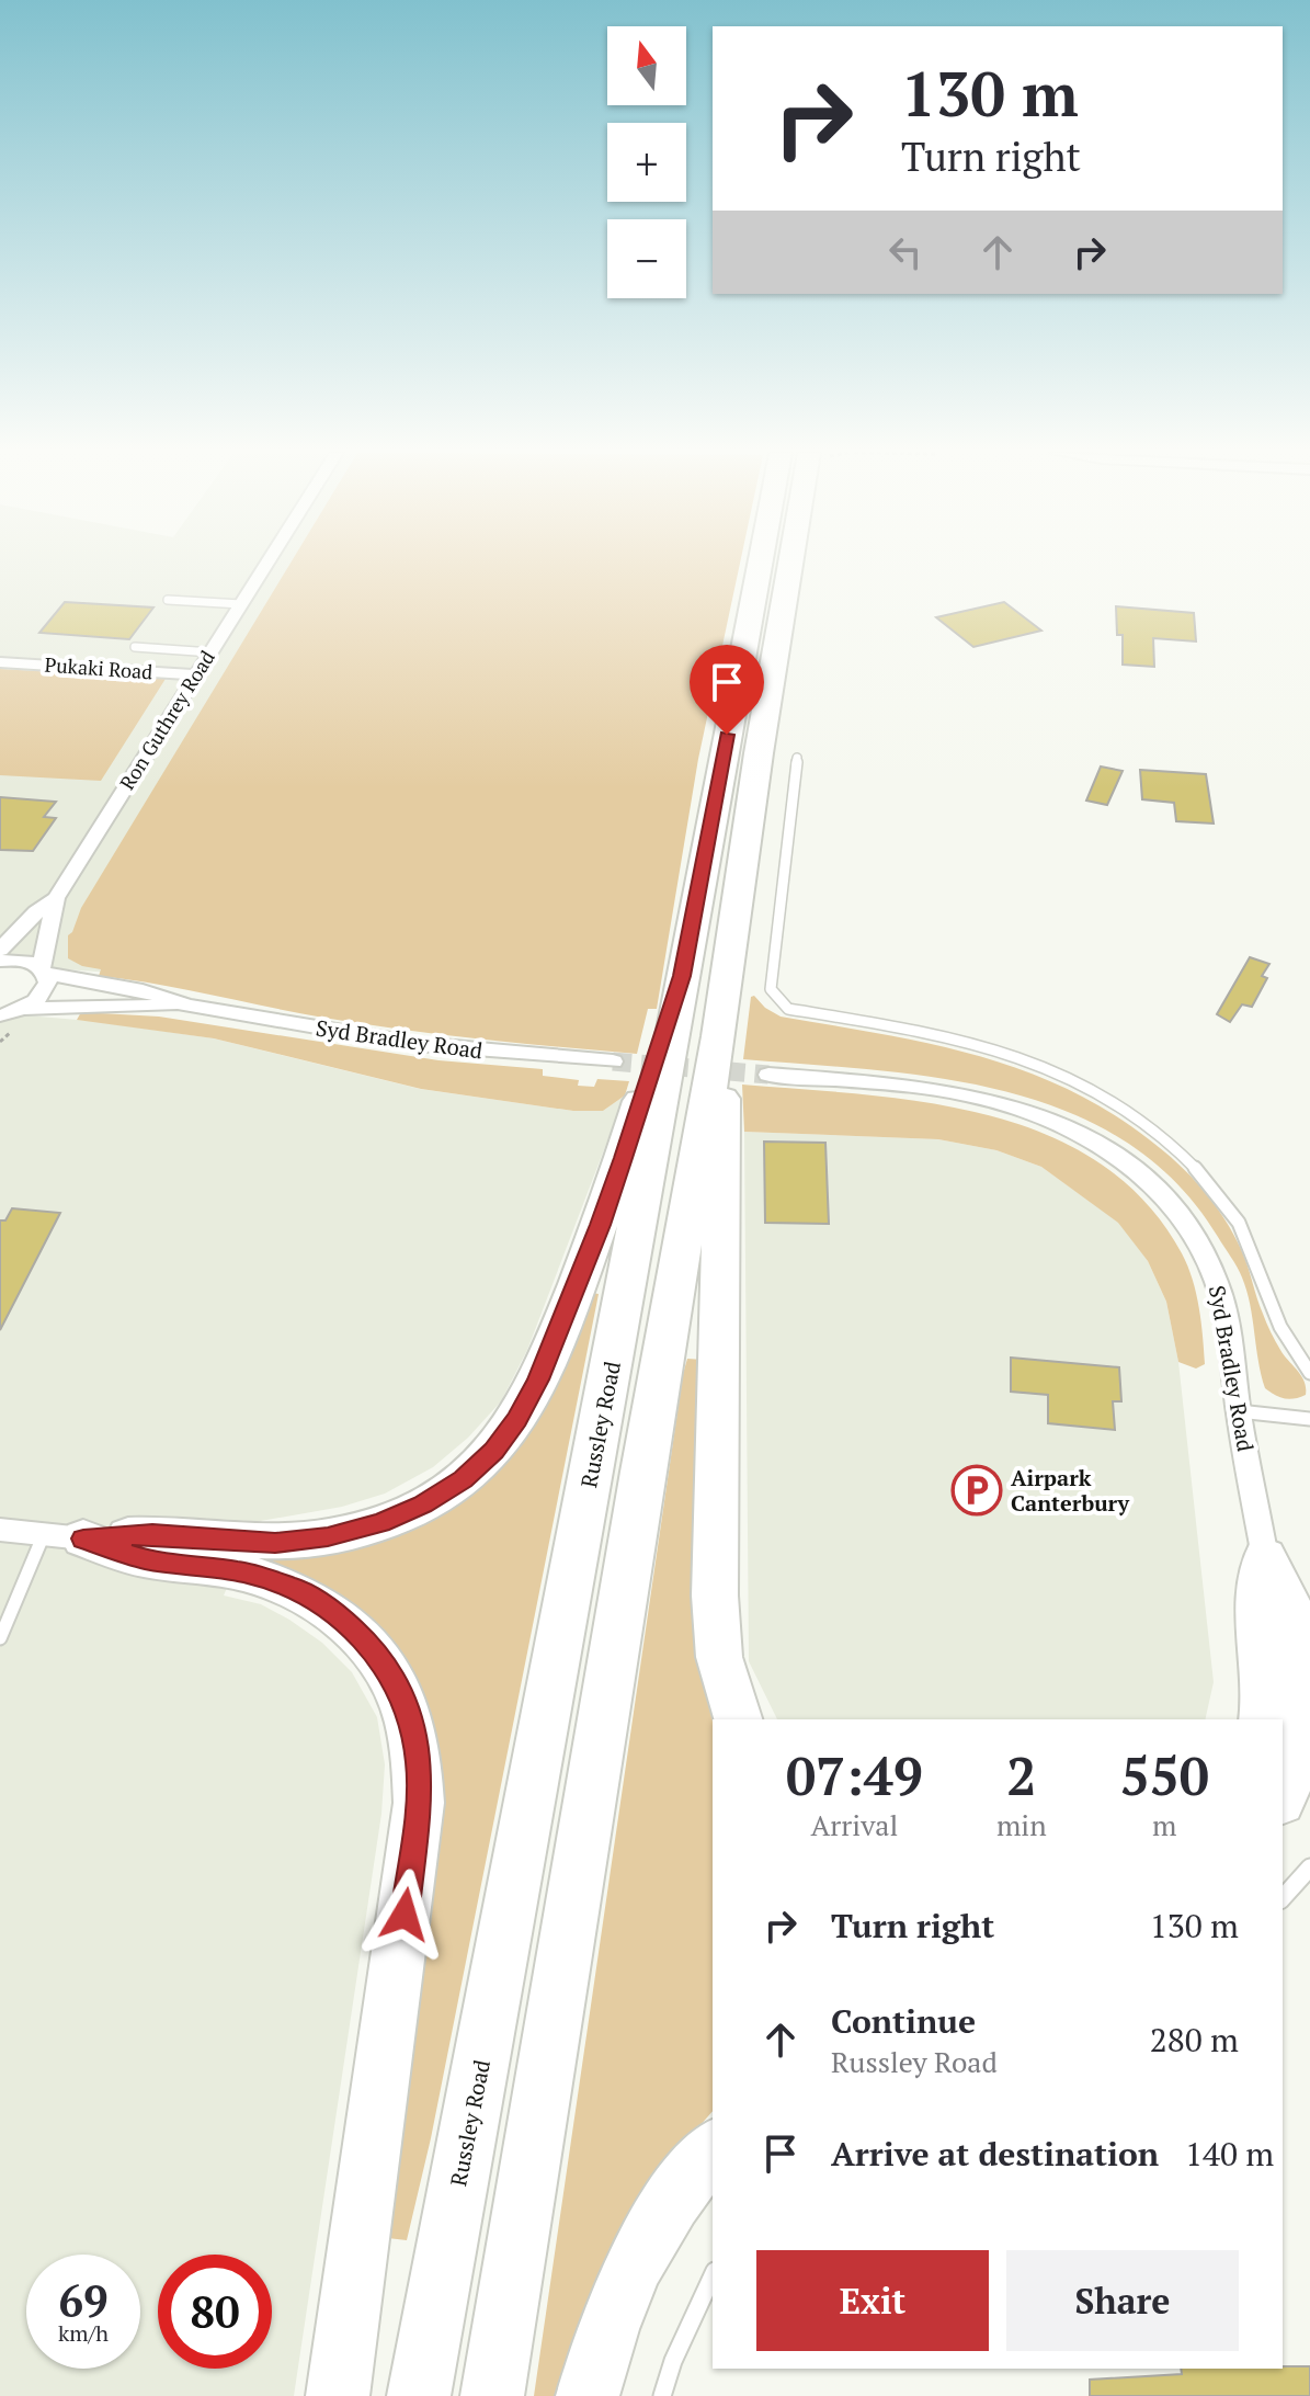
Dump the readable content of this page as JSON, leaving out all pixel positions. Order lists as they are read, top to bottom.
{
  "streets": {
    "highway": ["Russley Road"],
    "street": ["Pukaki Road", "Ron Guthrey Road", "Syd Bradley Road"]
  },
  "crossings": [
    ["Pukaki Road", "Ron Guthrey Road"],
    ["Ron Guthrey Road", "Syd Bradley Road"]
  ],
  "places": {
    "parking": ["Airpark Canterbury"]
  },
  "north": "top",
  "page": {
    "map_buttons": ["+", "−"],
    "turn": ["130 m", "Turn right"],
    "eta": [
      "07:49",
      "Arrival",
      "2",
      "min",
      "550",
      "m"
    ],
    "list": [
      {
        "name": "Turn right",
        "value": "130 m"
      },
      {
        "name": "Continue",
        "note": "Russley Road",
        "value": "280 m"
      },
      {
        "name": "Arrive at destination",
        "value": "140 m"
      }
    ],
    "buttons": ["Exit", "Share"],
    "speed": "69 km/h",
    "limit": "80"
  }
}
